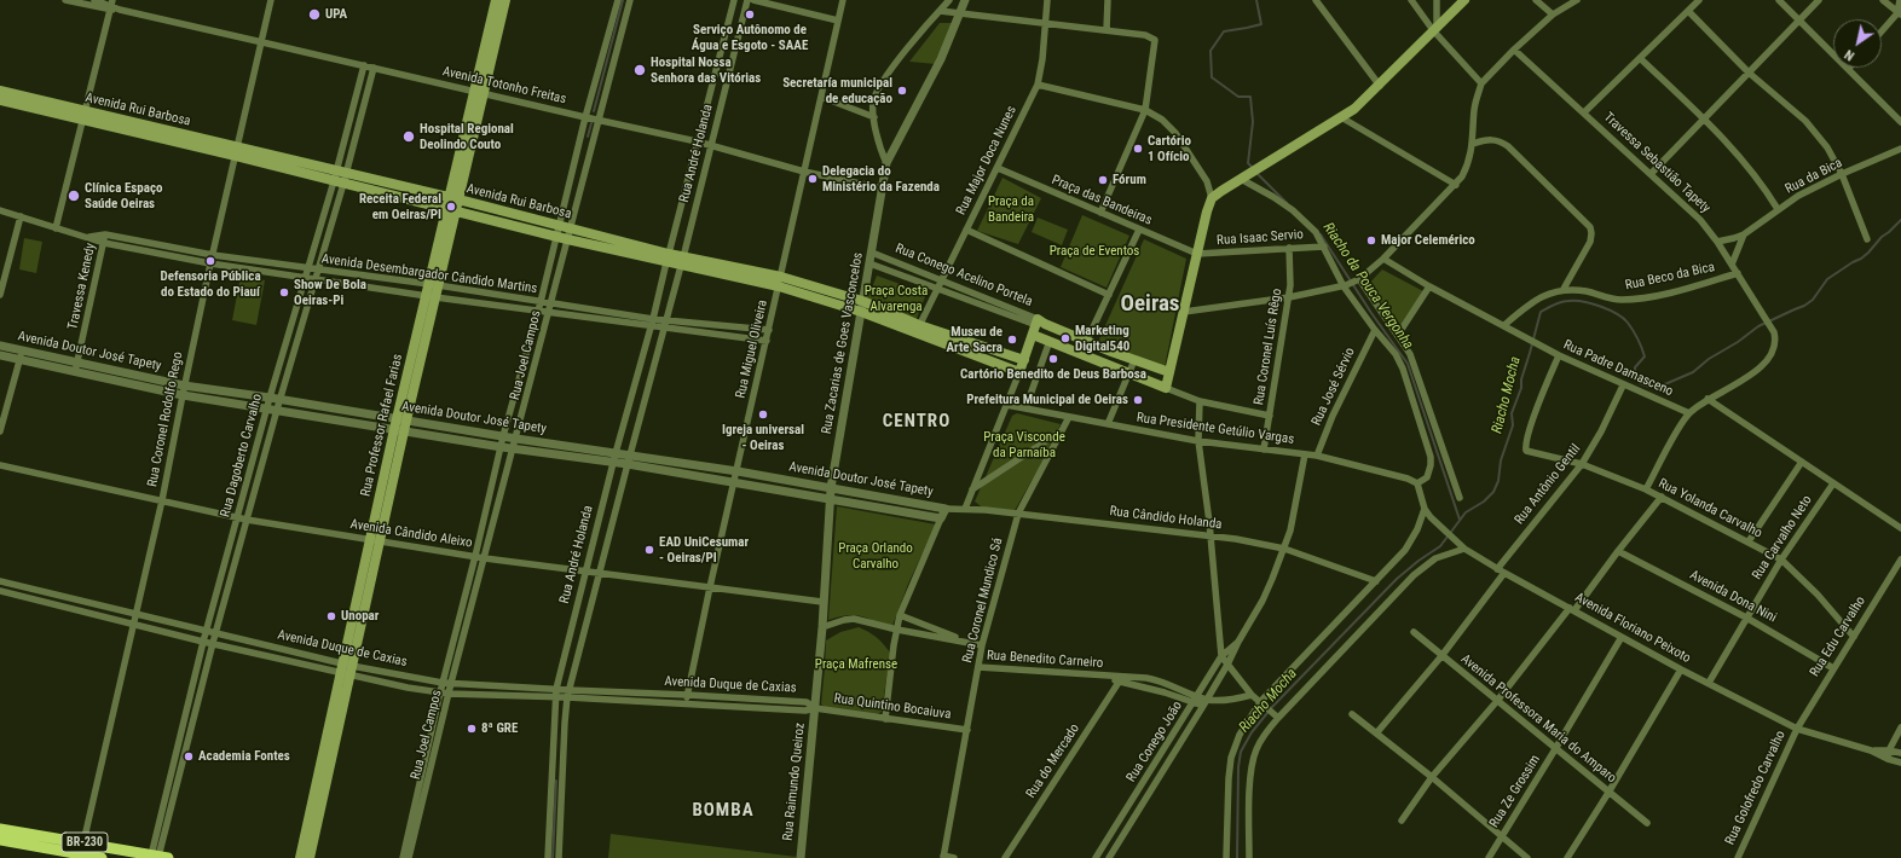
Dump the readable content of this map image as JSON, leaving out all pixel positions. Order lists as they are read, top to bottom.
{
  "streets": {
    "highway": ["BR-230"],
    "main road": ["Avenida Rui Barbosa", "Rua Conego Acelino Portela", "Rua Professor Rafael Farias"],
    "street": [
      "Avenida Totonho Freitas",
      "Rua André Holanda",
      "Rua Major Doca Nunes",
      "Travessa Sebastião Tapety",
      "Rua da Bica",
      "Praça das Bandeiras",
      "Rua Isaac Servio",
      "Avenida Desembargador Cândido Martins",
      "Rua Beco da Bica",
      "Travessa Kenedy",
      "Rua Zacarias de Goes Vasconcelos",
      "Rua Coronel Luís Rêgo",
      "Rua Miguel Oliveira",
      "Avenida Doutor José Tapety",
      "Rua Joel Campos",
      "Rua Padre Damasceno",
      "Rua José Sérvio",
      "Rua Coronel Rodolfo Rego",
      "Rua Presidente Getúlio Vargas",
      "Rua Dagoberto Carvalho",
      "Rua Antônio Gentil",
      "Rua Yolanda Carvalho",
      "Rua Cândido Holanda",
      "Avenida Cândido Aleixo",
      "Rua Carvalho Neto",
      "Avenida Dona Nini",
      "Rua Coronel Mundico Sá",
      "Avenida Floriano Peixoto",
      "Rua Edu Carvalho",
      "Avenida Duque de Caxias",
      "Rua Benedito Carneiro",
      "Rua Quintino Bocaiuva",
      "Avenida Professora Maria do Amparo",
      "Rua Conego João",
      "Rua do Mercado",
      "Rua Raimundo Queiroz",
      "Rua Golofredo Carvalho",
      "Rua Ze Grossim"
    ]
  },
  "crossings": [
    ["Avenida Totonho Freitas", "Rua André Holanda"],
    ["Avenida Totonho Freitas", "Rua Zacarias de Goes Vasconcelos"],
    ["Avenida Totonho Freitas", "Rua Miguel Oliveira"],
    ["Avenida Totonho Freitas", "Rua Joel Campos"],
    ["Avenida Totonho Freitas", "Rua Coronel Rodolfo Rego"],
    ["Avenida Totonho Freitas", "Rua Professor Rafael Farias"],
    ["Avenida Totonho Freitas", "Rua Dagoberto Carvalho"],
    ["Avenida Rui Barbosa", "Rua André Holanda"],
    ["Avenida Rui Barbosa", "Rua Major Doca Nunes"],
    ["Avenida Rui Barbosa", "Rua Zacarias de Goes Vasconcelos"],
    ["Avenida Rui Barbosa", "Rua Miguel Oliveira"],
    ["Avenida Rui Barbosa", "Rua Joel Campos"],
    ["Avenida Rui Barbosa", "Rua Coronel Rodolfo Rego"],
    ["Avenida Rui Barbosa", "Rua Professor Rafael Farias"],
    ["Avenida Rui Barbosa", "Rua Dagoberto Carvalho"],
    ["Rua André Holanda", "Avenida Desembargador Cândido Martins"],
    ["Rua André Holanda", "Avenida Doutor José Tapety"],
    ["Rua André Holanda", "Avenida Cândido Aleixo"],
    ["Rua André Holanda", "Avenida Duque de Caxias"],
    ["Rua Major Doca Nunes", "Praça das Bandeiras"],
    ["Rua Major Doca Nunes", "Rua Conego Acelino Portela"],
    ["Travessa Sebastião Tapety", "Rua da Bica"],
    ["Travessa Sebastião Tapety", "Rua Beco da Bica"],
    ["Praça das Bandeiras", "Rua Isaac Servio"],
    ["Rua Isaac Servio", "Rua Coronel Luís Rêgo"],
    ["Avenida Desembargador Cândido Martins", "Travessa Kenedy"],
    ["Avenida Desembargador Cândido Martins", "Rua Miguel Oliveira"],
    ["Avenida Desembargador Cândido Martins", "Rua Joel Campos"],
    ["Avenida Desembargador Cândido Martins", "Rua Coronel Rodolfo Rego"],
    ["Avenida Desembargador Cândido Martins", "Rua Professor Rafael Farias"],
    ["Avenida Desembargador Cândido Martins", "Rua Dagoberto Carvalho"],
    ["Rua Conego Acelino Portela", "Rua Zacarias de Goes Vasconcelos"],
    ["Rua Beco da Bica", "Rua Padre Damasceno"],
    ["Travessa Kenedy", "Avenida Doutor José Tapety"],
    ["Rua Zacarias de Goes Vasconcelos", "Avenida Doutor José Tapety"],
    ["Rua Zacarias de Goes Vasconcelos", "Avenida Cândido Aleixo"],
    ["Rua Zacarias de Goes Vasconcelos", "Avenida Duque de Caxias"],
    ["Rua Zacarias de Goes Vasconcelos", "Rua Quintino Bocaiuva"],
    ["Rua Zacarias de Goes Vasconcelos", "Rua Raimundo Queiroz"],
    ["Rua Coronel Luís Rêgo", "Rua Presidente Getúlio Vargas"],
    ["Rua Miguel Oliveira", "Avenida Doutor José Tapety"],
    ["Rua Miguel Oliveira", "Avenida Cândido Aleixo"],
    ["Rua Miguel Oliveira", "Avenida Duque de Caxias"],
    ["Avenida Doutor José Tapety", "Rua Joel Campos"],
    ["Avenida Doutor José Tapety", "Rua Coronel Rodolfo Rego"],
    ["Avenida Doutor José Tapety", "Rua Professor Rafael Farias"],
    ["Avenida Doutor José Tapety", "Rua Dagoberto Carvalho"],
    ["Avenida Doutor José Tapety", "Rua Cândido Holanda"],
    ["Rua Joel Campos", "Avenida Cândido Aleixo"],
    ["Rua Joel Campos", "Avenida Duque de Caxias"],
    ["Rua Padre Damasceno", "Rua Antônio Gentil"],
    ["Rua Padre Damasceno", "Rua Yolanda Carvalho"],
    ["Rua José Sérvio", "Rua Presidente Getúlio Vargas"],
    ["Rua Coronel Rodolfo Rego", "Avenida Cândido Aleixo"],
    ["Rua Coronel Rodolfo Rego", "Avenida Duque de Caxias"],
    ["Rua Coronel Rodolfo Rego", "BR-230"],
    ["Rua Professor Rafael Farias", "Avenida Cândido Aleixo"],
    ["Rua Professor Rafael Farias", "Avenida Duque de Caxias"],
    ["Rua Presidente Getúlio Vargas", "Rua Coronel Mundico Sá"],
    ["Rua Presidente Getúlio Vargas", "Avenida Floriano Peixoto"],
    ["Rua Presidente Getúlio Vargas", "Rua Conego João"],
    ["Rua Dagoberto Carvalho", "Avenida Cândido Aleixo"],
    ["Rua Dagoberto Carvalho", "Avenida Duque de Caxias"],
    ["Rua Dagoberto Carvalho", "BR-230"],
    ["Rua Antônio Gentil", "Rua Yolanda Carvalho"],
    ["Rua Antônio Gentil", "Avenida Floriano Peixoto"],
    ["Rua Yolanda Carvalho", "Rua Carvalho Neto"],
    ["Rua Yolanda Carvalho", "Rua Edu Carvalho"],
    ["Rua Cândido Holanda", "Rua Coronel Mundico Sá"],
    ["Rua Cândido Holanda", "Rua Conego João"],
    ["Rua Carvalho Neto", "Avenida Dona Nini"],
    ["Rua Carvalho Neto", "Avenida Floriano Peixoto"],
    ["Avenida Dona Nini", "Rua Edu Carvalho"],
    ["Rua Coronel Mundico Sá", "Rua Benedito Carneiro"],
    ["Rua Coronel Mundico Sá", "Rua Quintino Bocaiuva"],
    ["Avenida Floriano Peixoto", "Rua Edu Carvalho"],
    ["Avenida Floriano Peixoto", "Rua Golofredo Carvalho"],
    ["Avenida Floriano Peixoto", "Rua Ze Grossim"],
    ["Rua Edu Carvalho", "Rua Golofredo Carvalho"],
    ["Avenida Duque de Caxias", "Rua Quintino Bocaiuva"],
    ["Avenida Duque de Caxias", "Rua Raimundo Queiroz"],
    ["Rua Benedito Carneiro", "Rua Conego João"],
    ["Rua Benedito Carneiro", "Rua do Mercado"],
    ["Rua Quintino Bocaiuva", "Rua Raimundo Queiroz"],
    ["Avenida Professora Maria do Amparo", "Rua Ze Grossim"]
  ],
  "districts": ["Oeiras", "CENTRO", "BOMBA"],
  "water": ["Riacho da Pouca Vergonha", "Riacho Mocha"],
  "parks": [
    "Praça da Bandeira",
    "Praça de Eventos",
    "Praça Costa Alvarenga",
    "Praça Visconde da Parnaíba",
    "Praça Orlando Carvalho",
    "Praça Mafrense"
  ],
  "places": [
    "UPA",
    "Serviço Autônomo de Água e Esgoto - SAAE",
    "Hospital Nossa Senhora das Vitórias",
    "Secretaría municipal de educação",
    "Hospital Regional Deolindo Couto",
    "Cartório 1 Ofício",
    "Delegacia do Ministério da Fazenda",
    "Fórum",
    "Clínica Espaço Saúde Oeiras",
    "Receita Federal em Oeiras/PI",
    "Major Celemérico",
    "Defensoria Pública do Estado do Piauí",
    "Show De Bola Oeiras-Pi",
    "Marketing Digital540",
    "Museu de Arte Sacra",
    "Cartório Benedito de Deus Barbosa",
    "Prefeitura Municipal de Oeiras",
    "Igreja universal - Oeiras",
    "EAD UniCesumar - Oeiras/PI",
    "Unopar",
    "8ª GRE",
    "Academia Fontes"
  ],
  "north": "bottom left"
}
